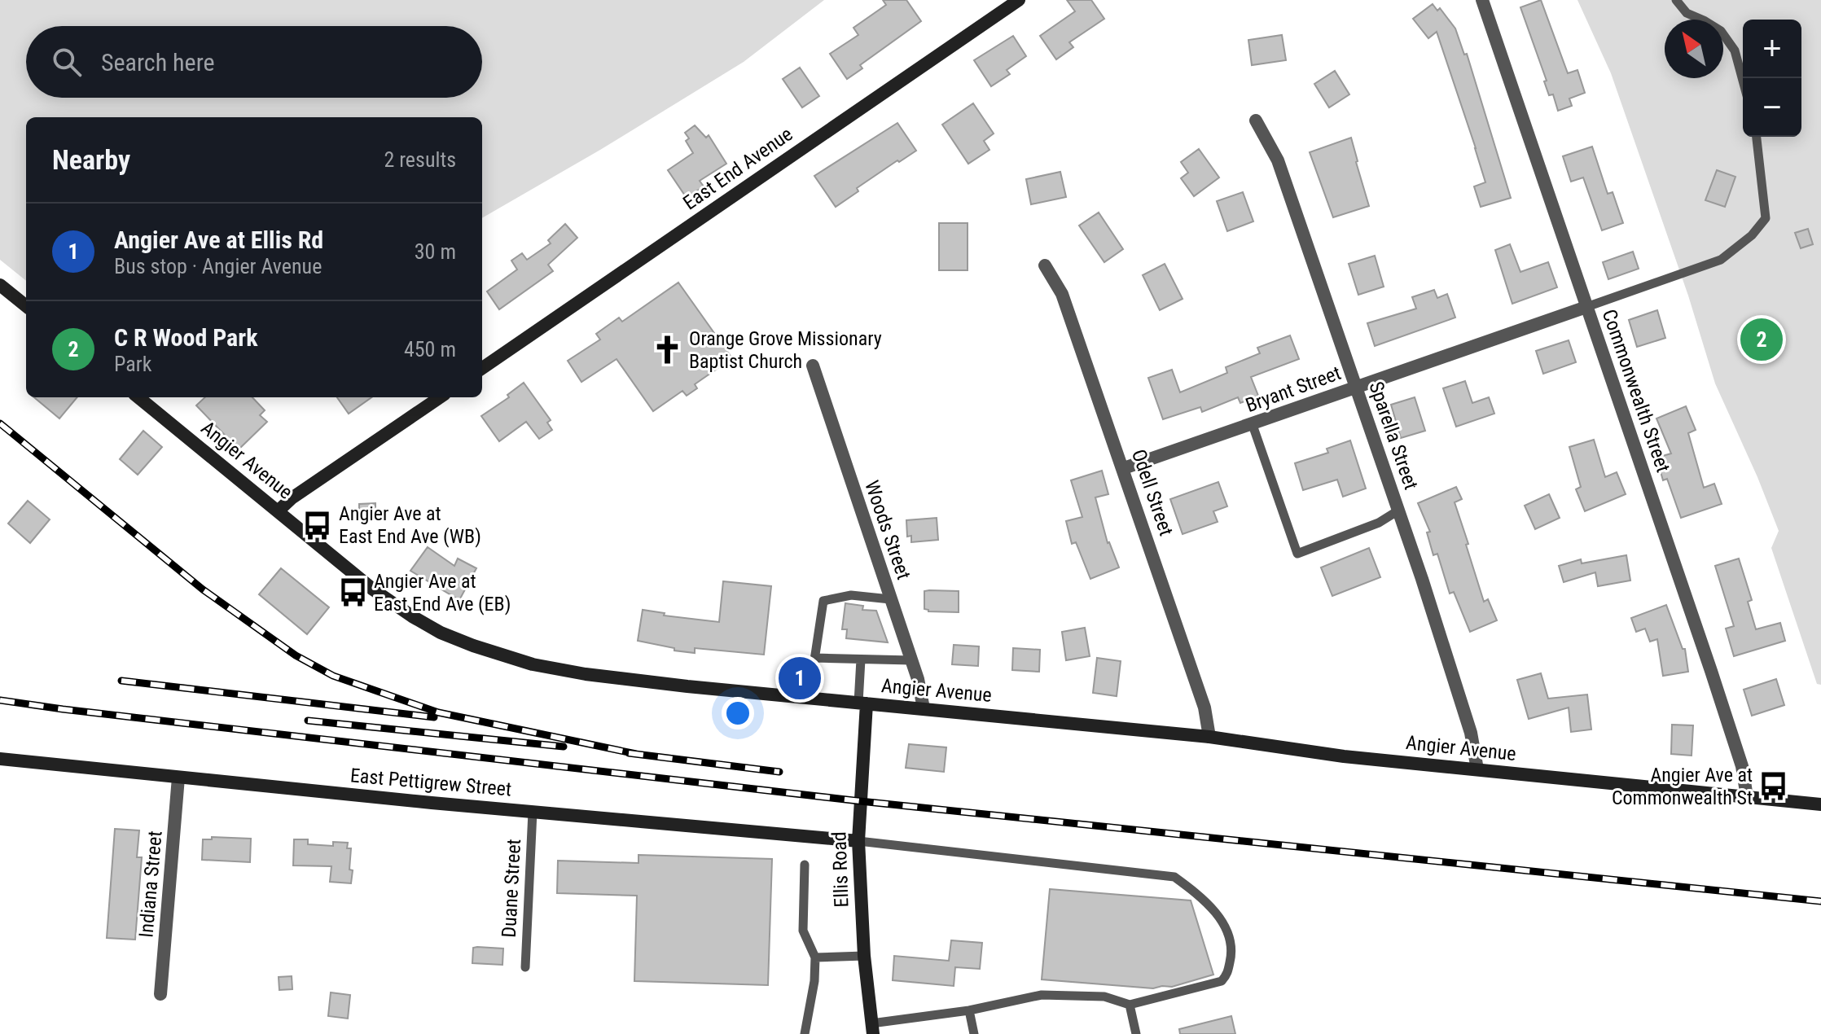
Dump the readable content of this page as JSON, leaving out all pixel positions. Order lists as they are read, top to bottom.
{
  "streets": {
    "main road": [
      "East End Avenue",
      "Angier Avenue",
      "East Pettigrew Street",
      "Ellis Road"
    ],
    "street": [
      "Bryant Street",
      "Commonwealth Street",
      "Sparella Street",
      "Odell Street",
      "Woods Street",
      "Indiana Street"
    ],
    "lane": ["Duane Street"]
  },
  "crossings": [
    ["Bryant Street", "Commonwealth Street"],
    ["Bryant Street", "Sparella Street"],
    ["Bryant Street", "Odell Street"],
    ["Commonwealth Street", "Angier Avenue"],
    ["Sparella Street", "Angier Avenue"],
    ["Angier Avenue", "Odell Street"],
    ["Angier Avenue", "Woods Street"],
    ["Angier Avenue", "Ellis Road"],
    ["East Pettigrew Street", "Ellis Road"],
    ["East Pettigrew Street", "Indiana Street"],
    ["East Pettigrew Street", "Duane Street"]
  ],
  "places": {
    "church": ["Orange Grove Missionary Baptist Church"],
    "bus stop": ["Angier Ave at East End Ave (WB)", "Angier Ave at East End Ave (EB)", "Angier Ave at Commonwealth St"]
  },
  "north": "top left",
  "page": {
    "map_buttons": ["+", "−"],
    "search": "Search here",
    "heading": ["Nearby", "2 results"],
    "list": [
      {
        "mark": "1",
        "name": "Angier Ave at Ellis Rd",
        "note": "Bus stop · Angier Avenue",
        "value": "30 m"
      },
      {
        "mark": "2",
        "name": "C R Wood Park",
        "note": "Park",
        "value": "450 m"
      }
    ],
    "pins": ["2", "1"]
  }
}
